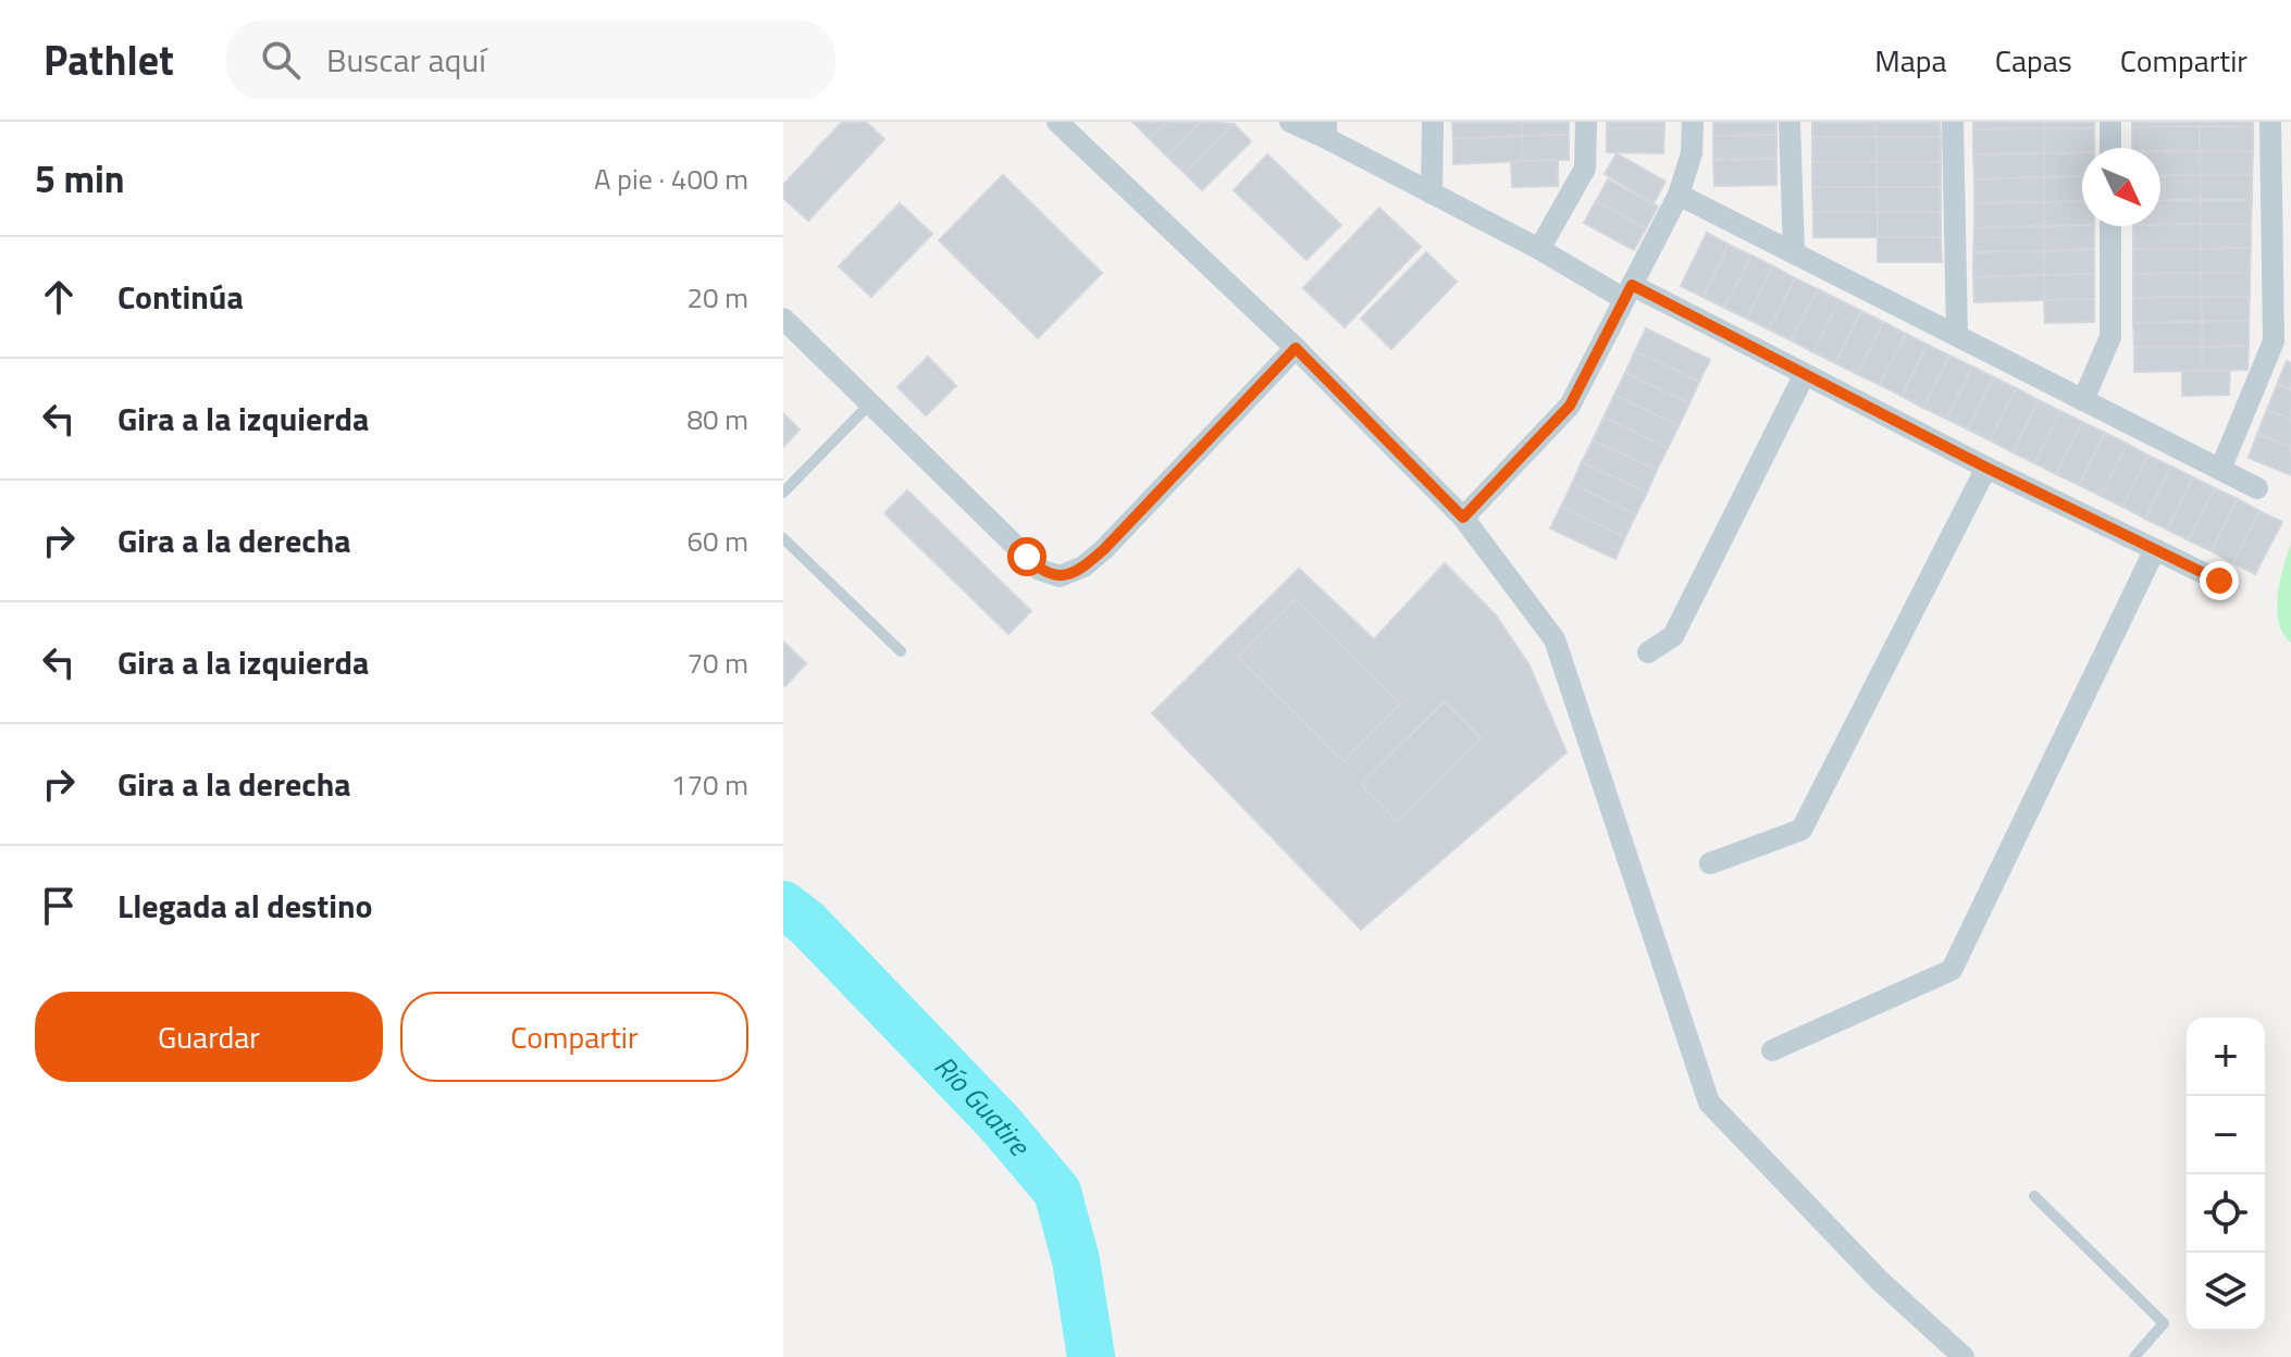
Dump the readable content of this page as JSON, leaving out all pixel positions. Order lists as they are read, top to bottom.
{
  "water": ["Río Guatire"],
  "north": "bottom right",
  "page": {
    "header": "Pathlet",
    "search": "Buscar aquí",
    "nav": ["Mapa", "Capas", "Compartir"],
    "heading": ["5 min", "A pie · 400 m"],
    "list": [
      ["Continúa", "20 m"],
      ["Gira a la izquierda", "80 m"],
      ["Gira a la derecha", "60 m"],
      ["Gira a la izquierda", "70 m"],
      ["Gira a la derecha", "170 m"],
      "Llegada al destino"
    ],
    "buttons": ["Guardar", "Compartir"],
    "map_buttons": ["+", "−"]
  }
}
